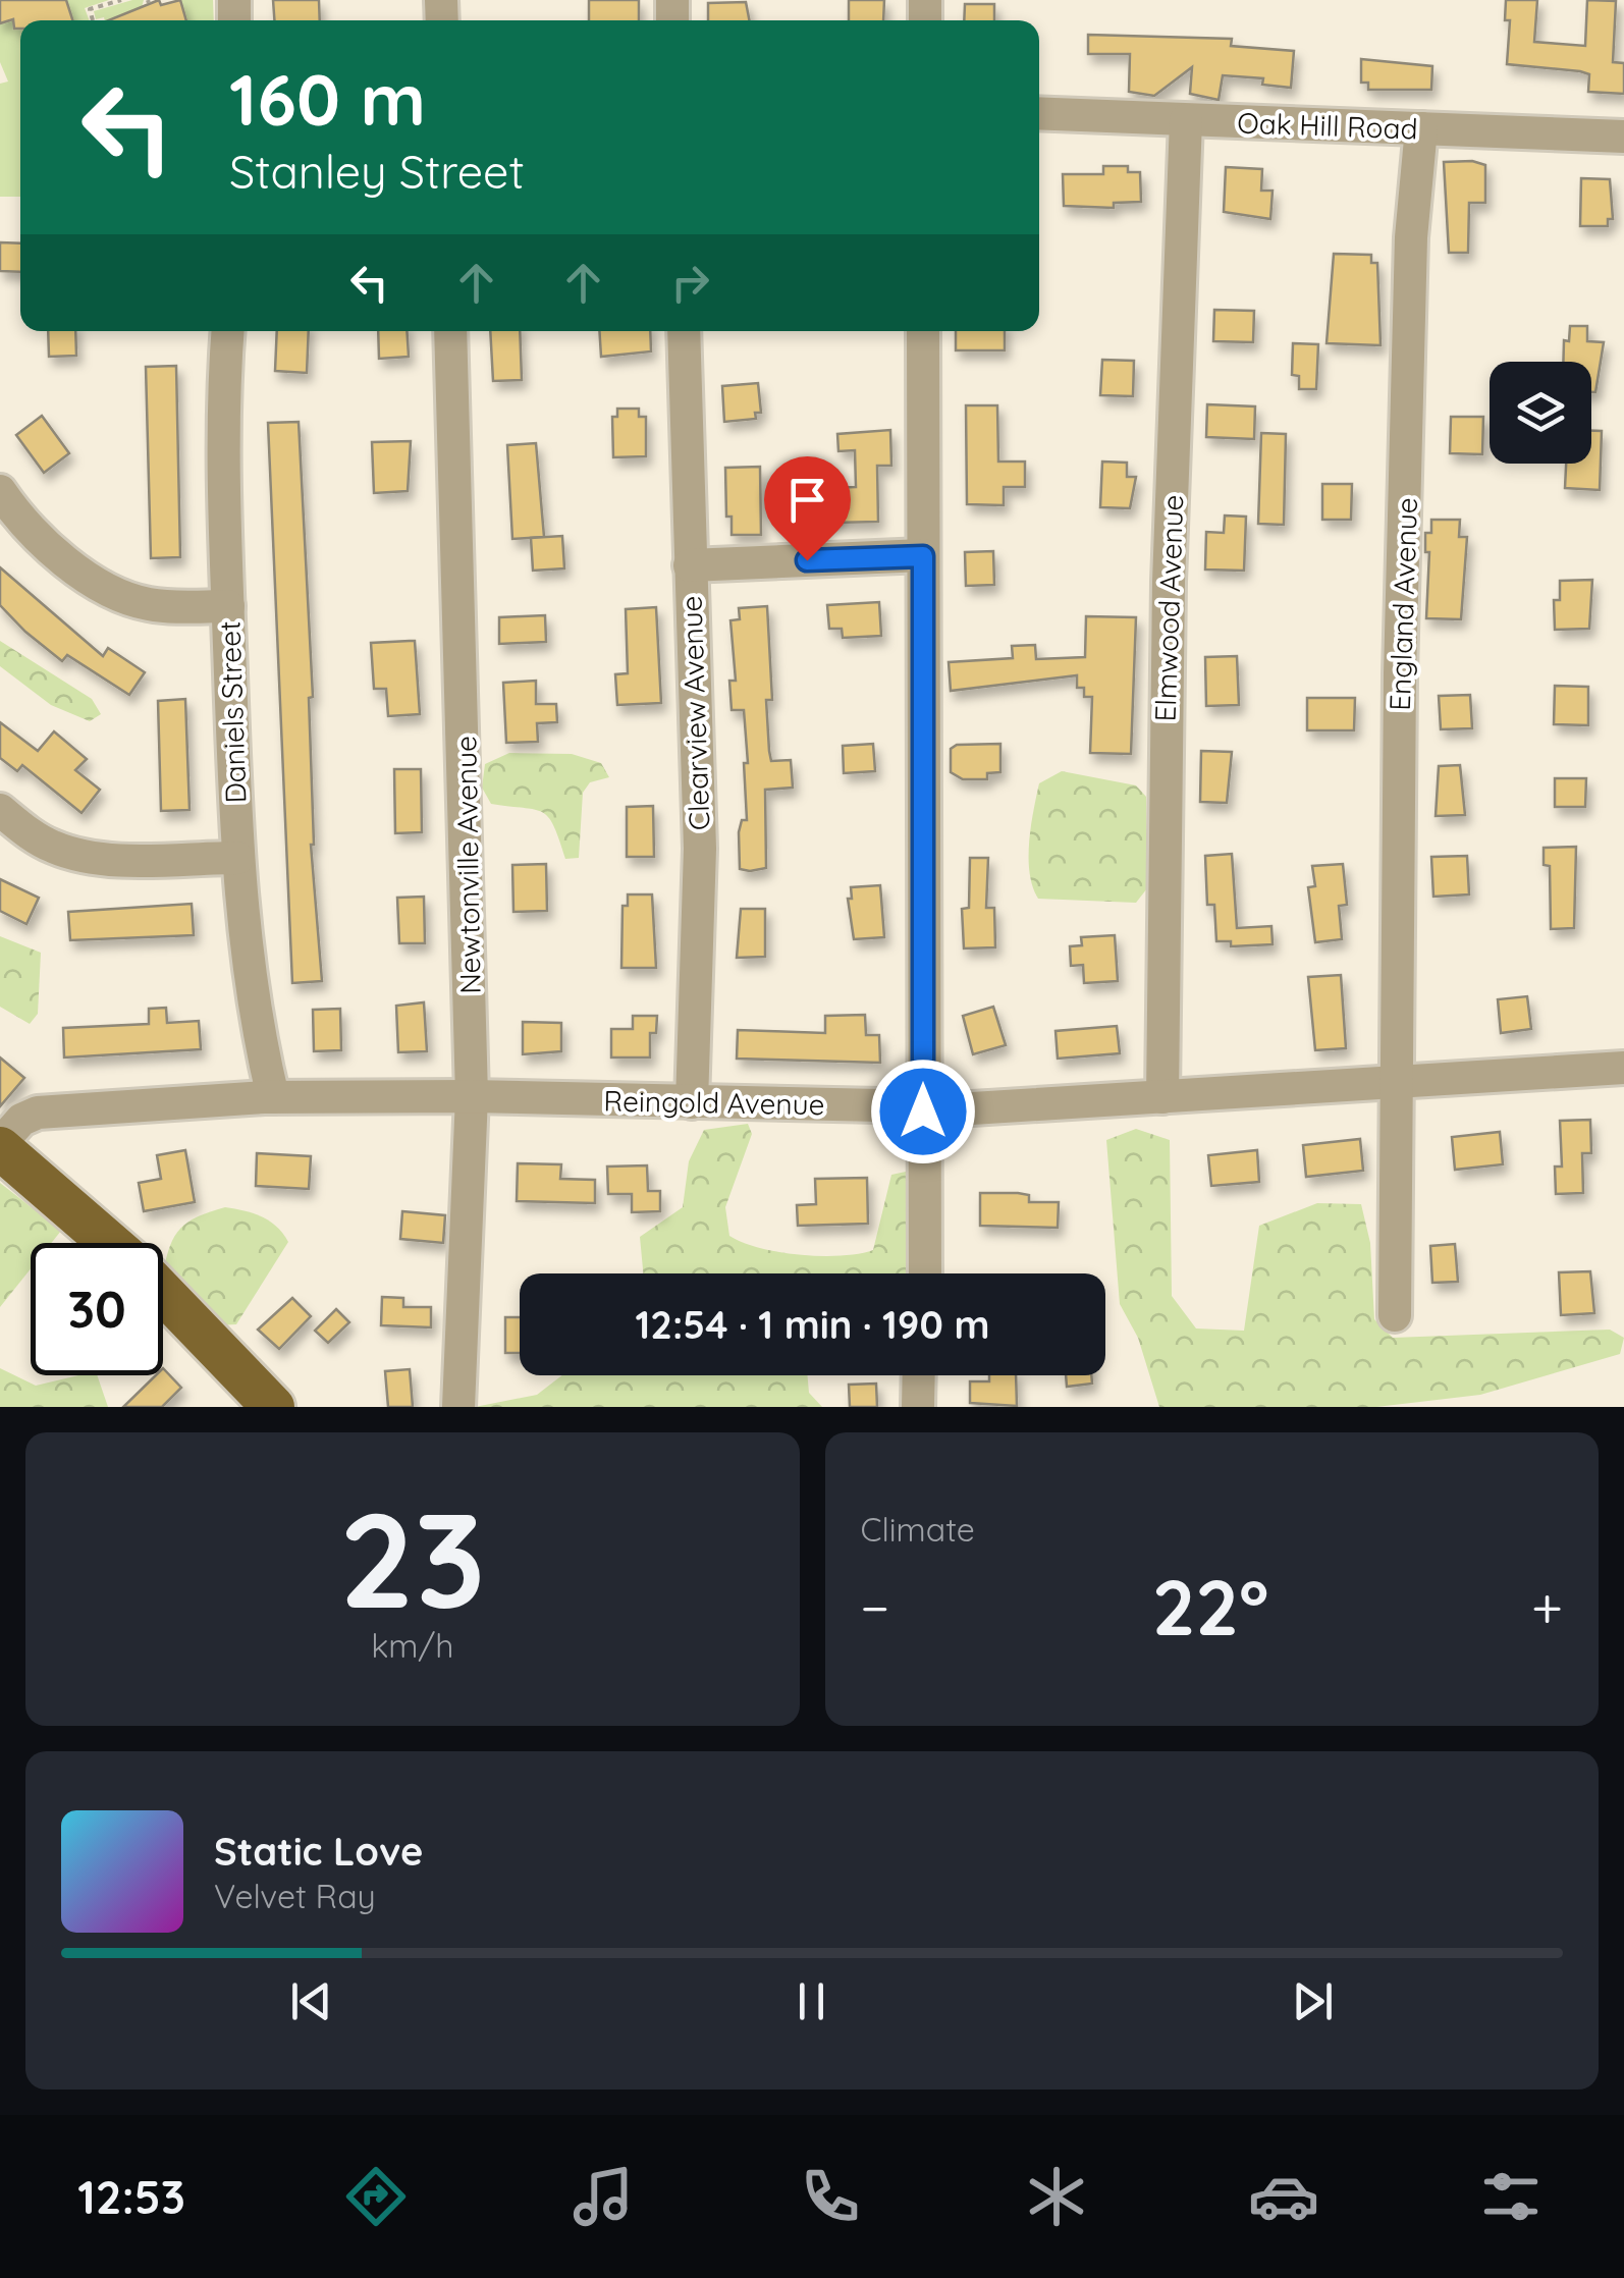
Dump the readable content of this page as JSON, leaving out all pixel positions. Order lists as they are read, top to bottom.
{
  "streets": {
    "street": [
      "Oak Hill Road",
      "England Avenue",
      "Elmwood Avenue",
      "Daniels Street",
      "Clearview Avenue",
      "Newtonville Avenue",
      "Reingold Avenue"
    ]
  },
  "crossings": [
    ["Oak Hill Road", "England Avenue"],
    ["Oak Hill Road", "Elmwood Avenue"],
    ["England Avenue", "Reingold Avenue"],
    ["Elmwood Avenue", "Reingold Avenue"],
    ["Daniels Street", "Reingold Avenue"],
    ["Clearview Avenue", "Reingold Avenue"],
    ["Newtonville Avenue", "Reingold Avenue"]
  ],
  "page": {
    "turn": ["160 m", "Stanley Street"],
    "limit": "30",
    "trip": "12:54 · 1 min · 190 m",
    "tile": [
      ["23", "km/h"],
      "Climate"
    ],
    "heat": ["−", "22°", "+"],
    "song": ["Static Love", "Velvet Ray"],
    "tabs": "12:53"
  }
}
